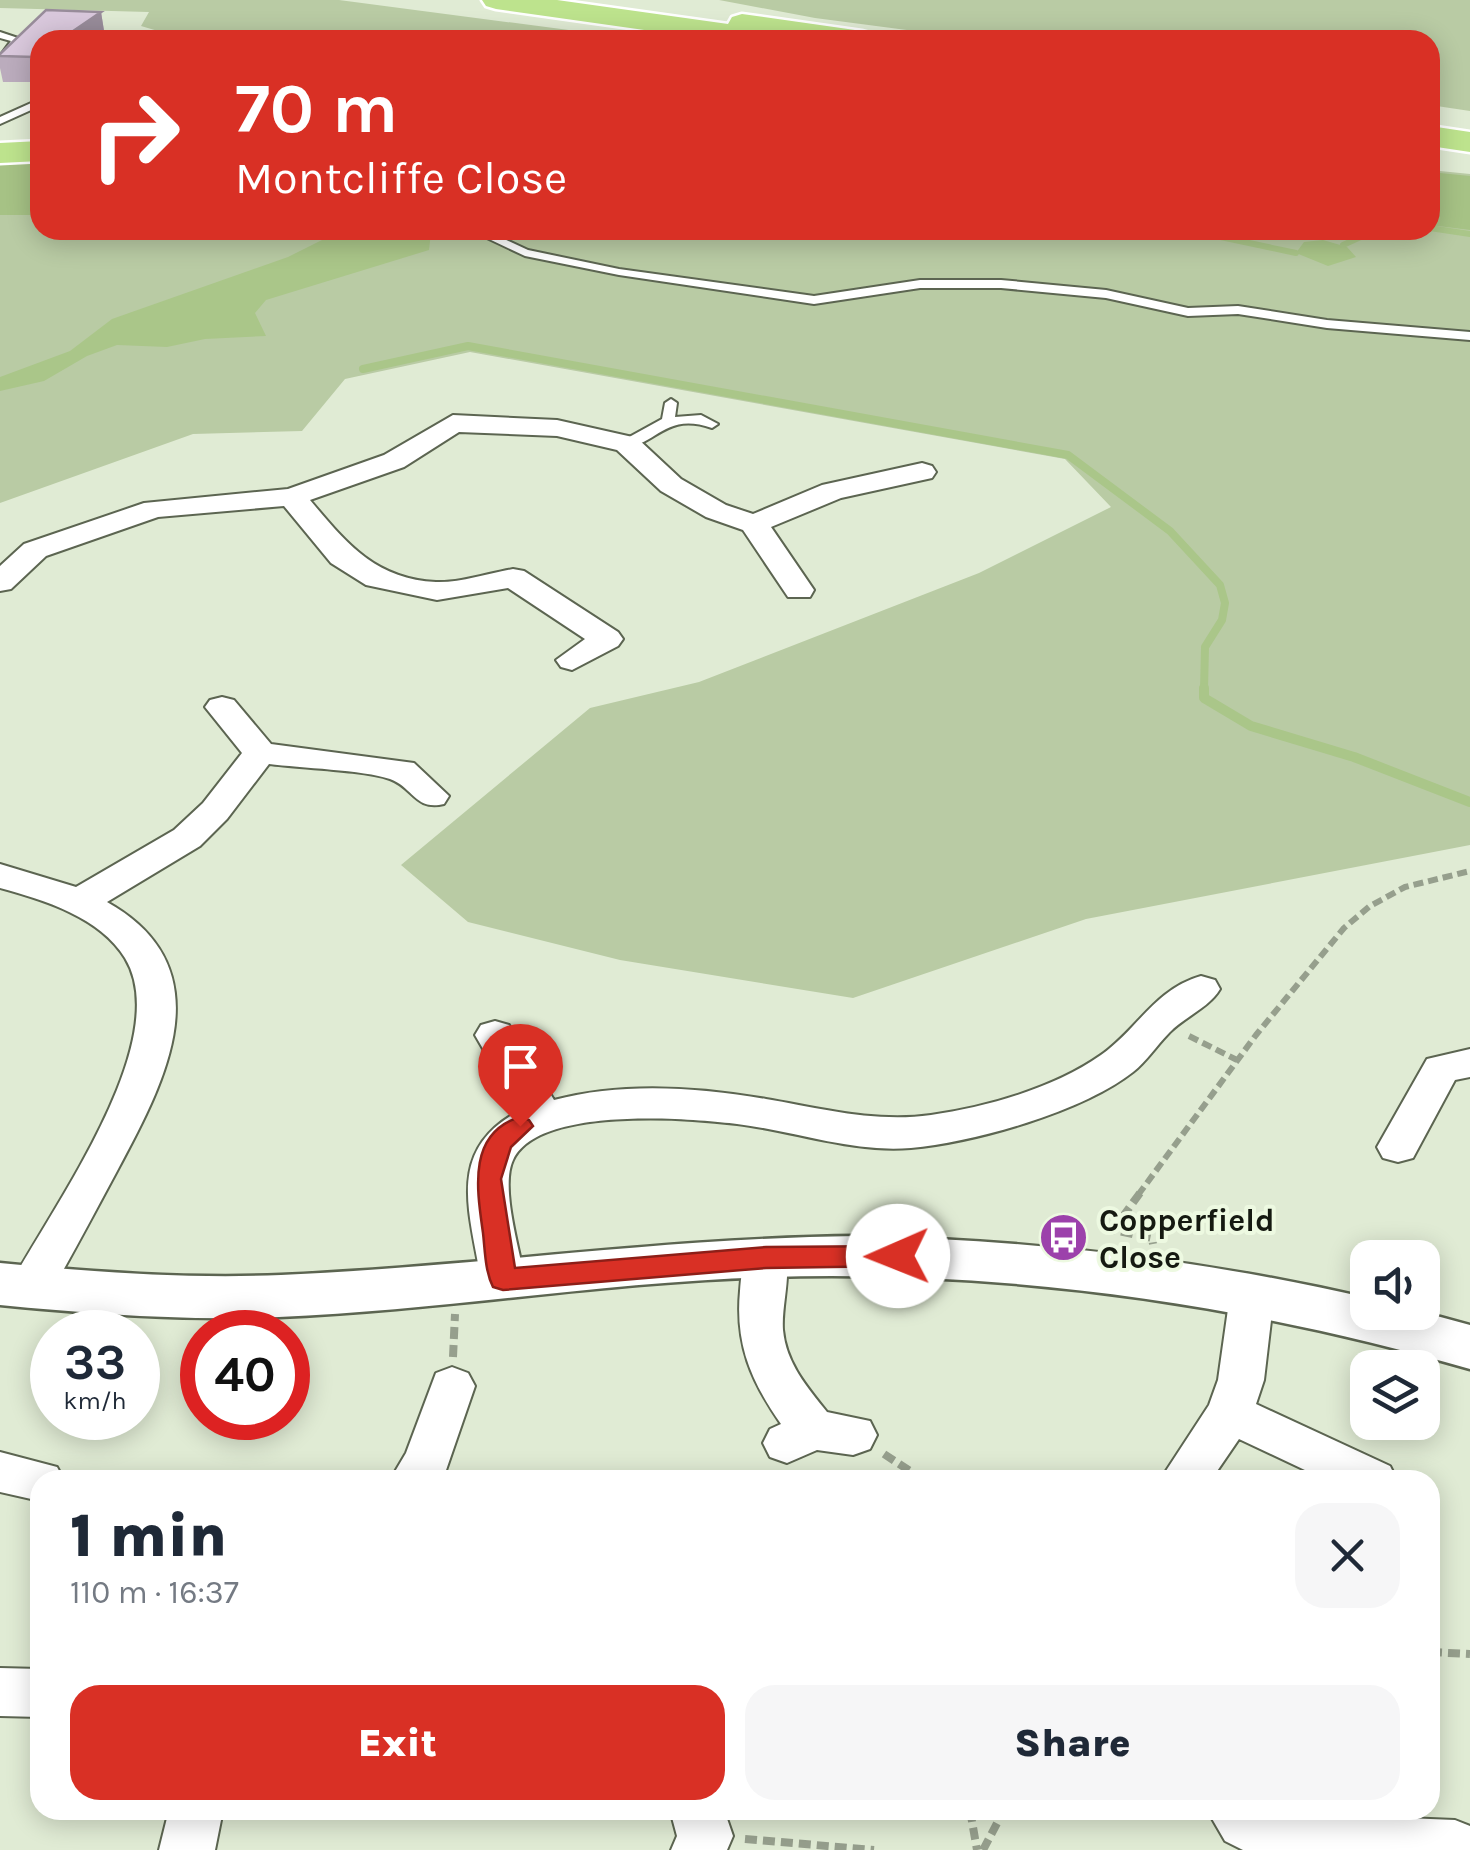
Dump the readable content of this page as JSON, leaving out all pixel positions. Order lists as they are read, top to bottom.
{
  "places": {
    "bus stop": ["Copperfield Close"]
  },
  "page": {
    "turn": ["70 m", "Montcliffe Close"],
    "speed": "33 km/h",
    "limit": "40",
    "heading": ["1 min", "110 m · 16:37"],
    "buttons": ["Exit", "Share"]
  }
}
